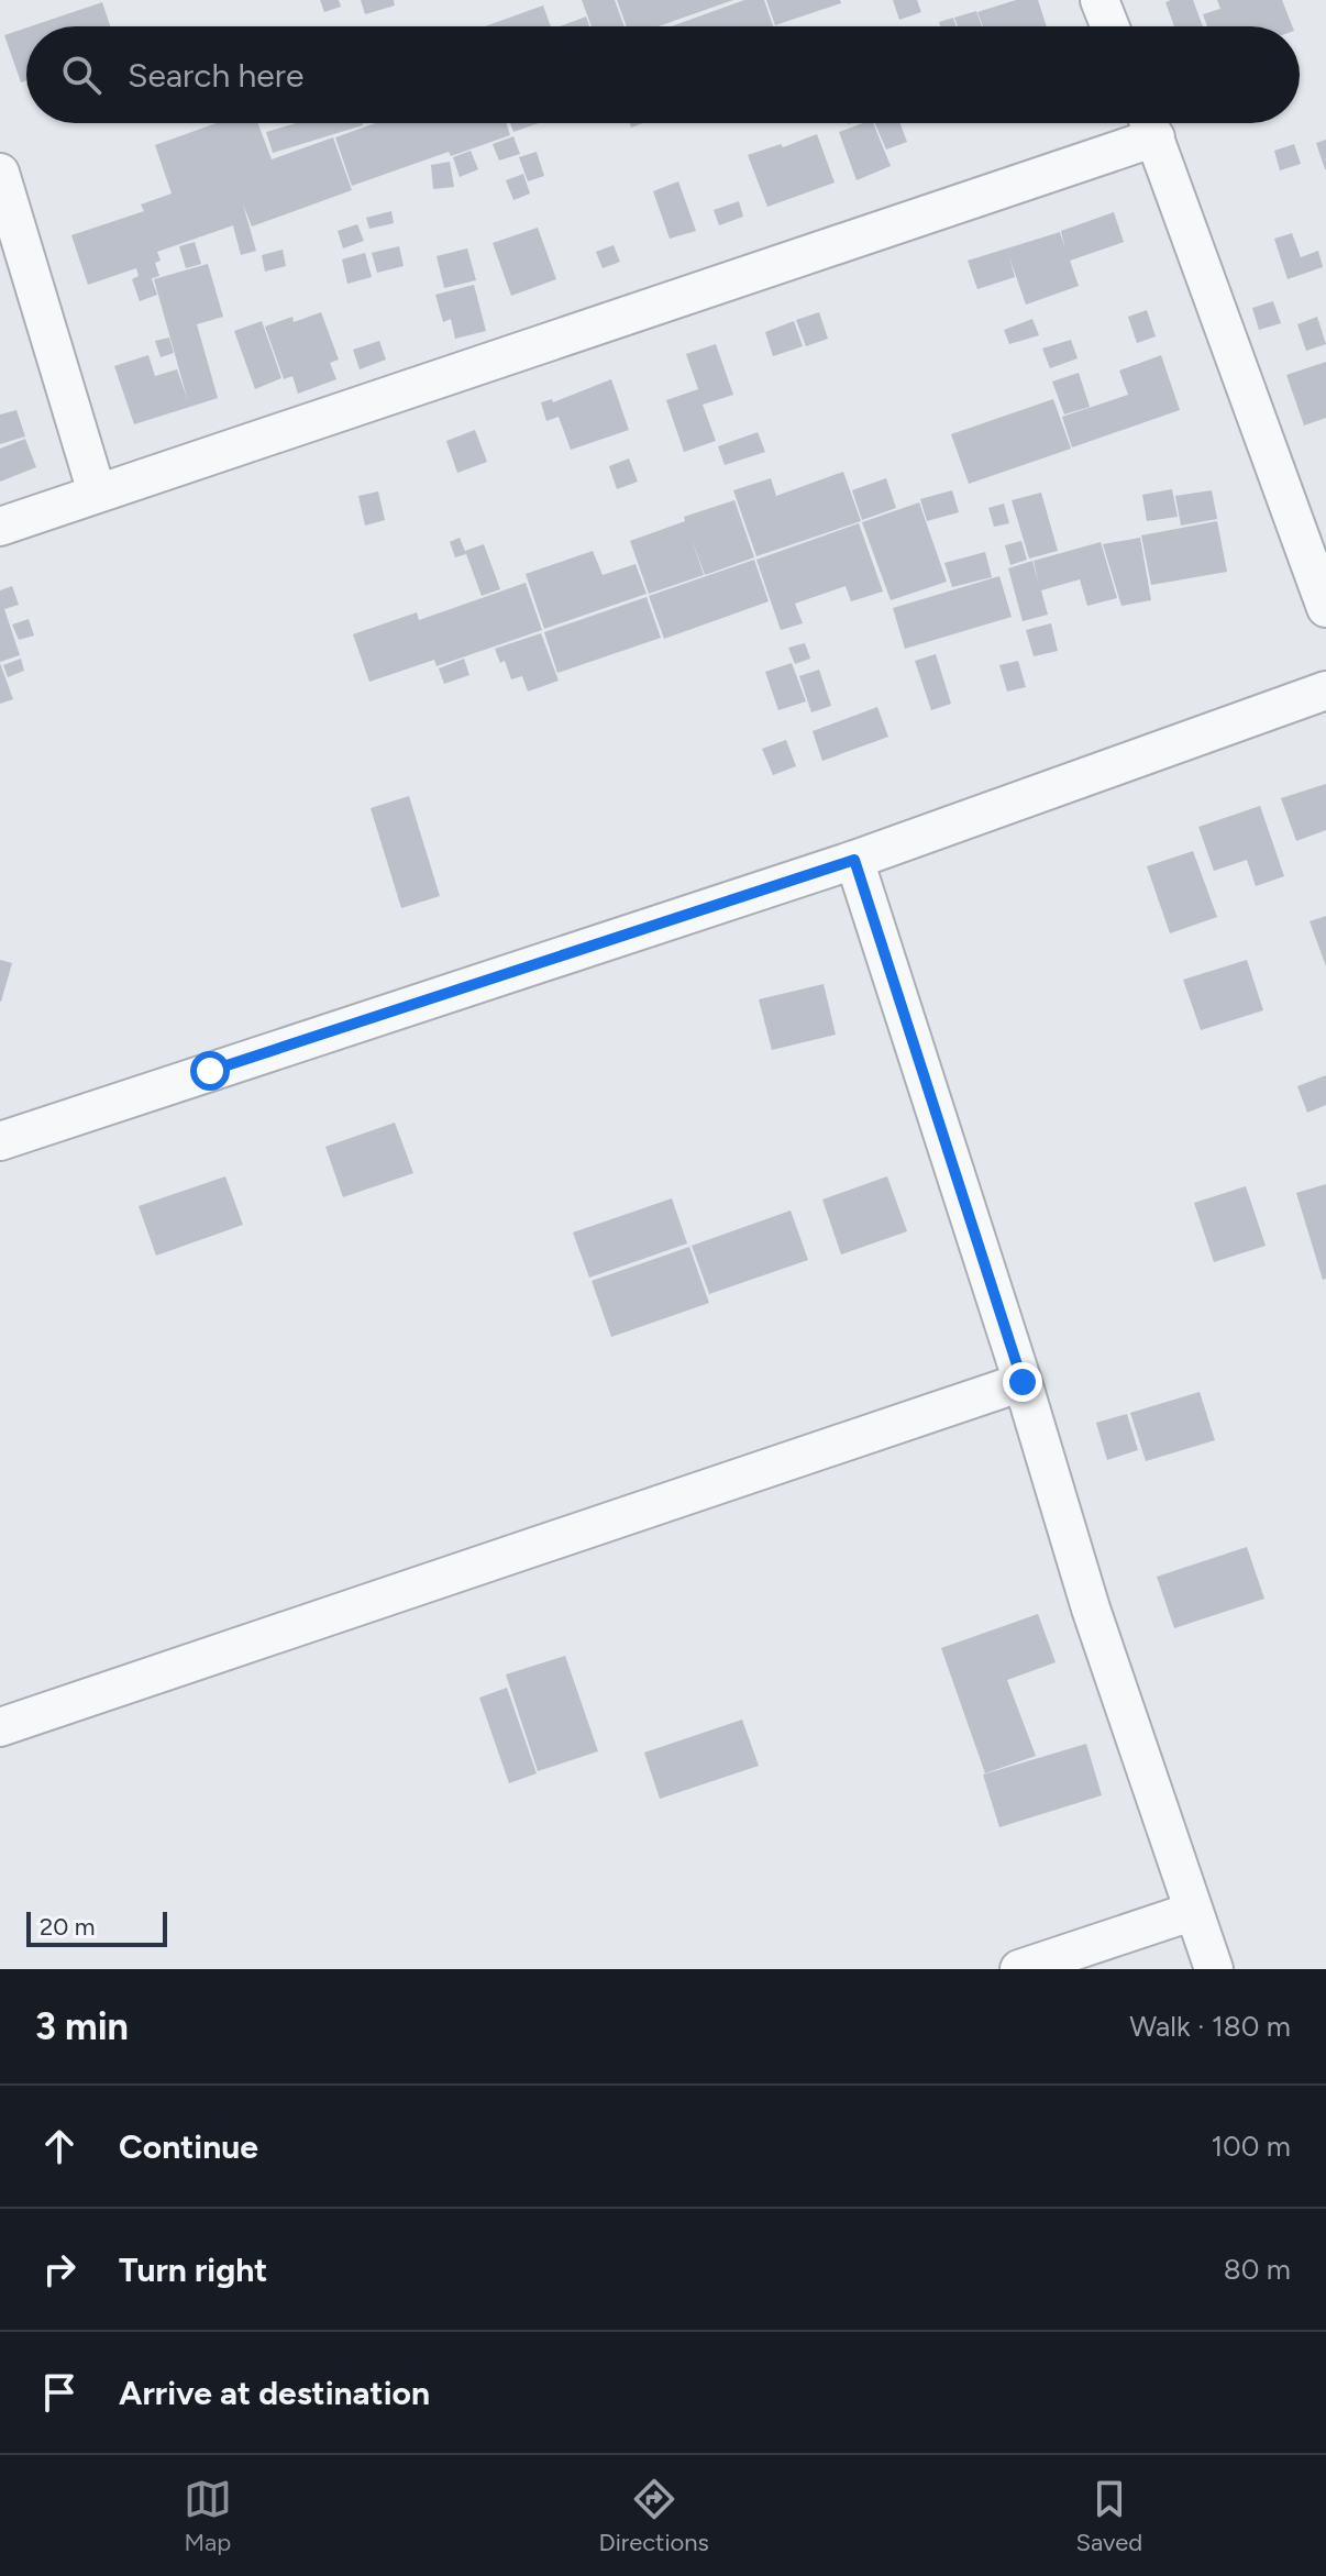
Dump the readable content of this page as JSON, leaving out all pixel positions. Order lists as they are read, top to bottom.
{
  "scale_bar": "20 m",
  "page": {
    "search": "Search here",
    "scale": "20 m",
    "heading": ["3 min", "Walk · 180 m"],
    "list": [
      ["Continue", "100 m"],
      ["Turn right", "80 m"],
      "Arrive at destination"
    ],
    "nav": ["Map", "Directions", "Saved"]
  }
}
